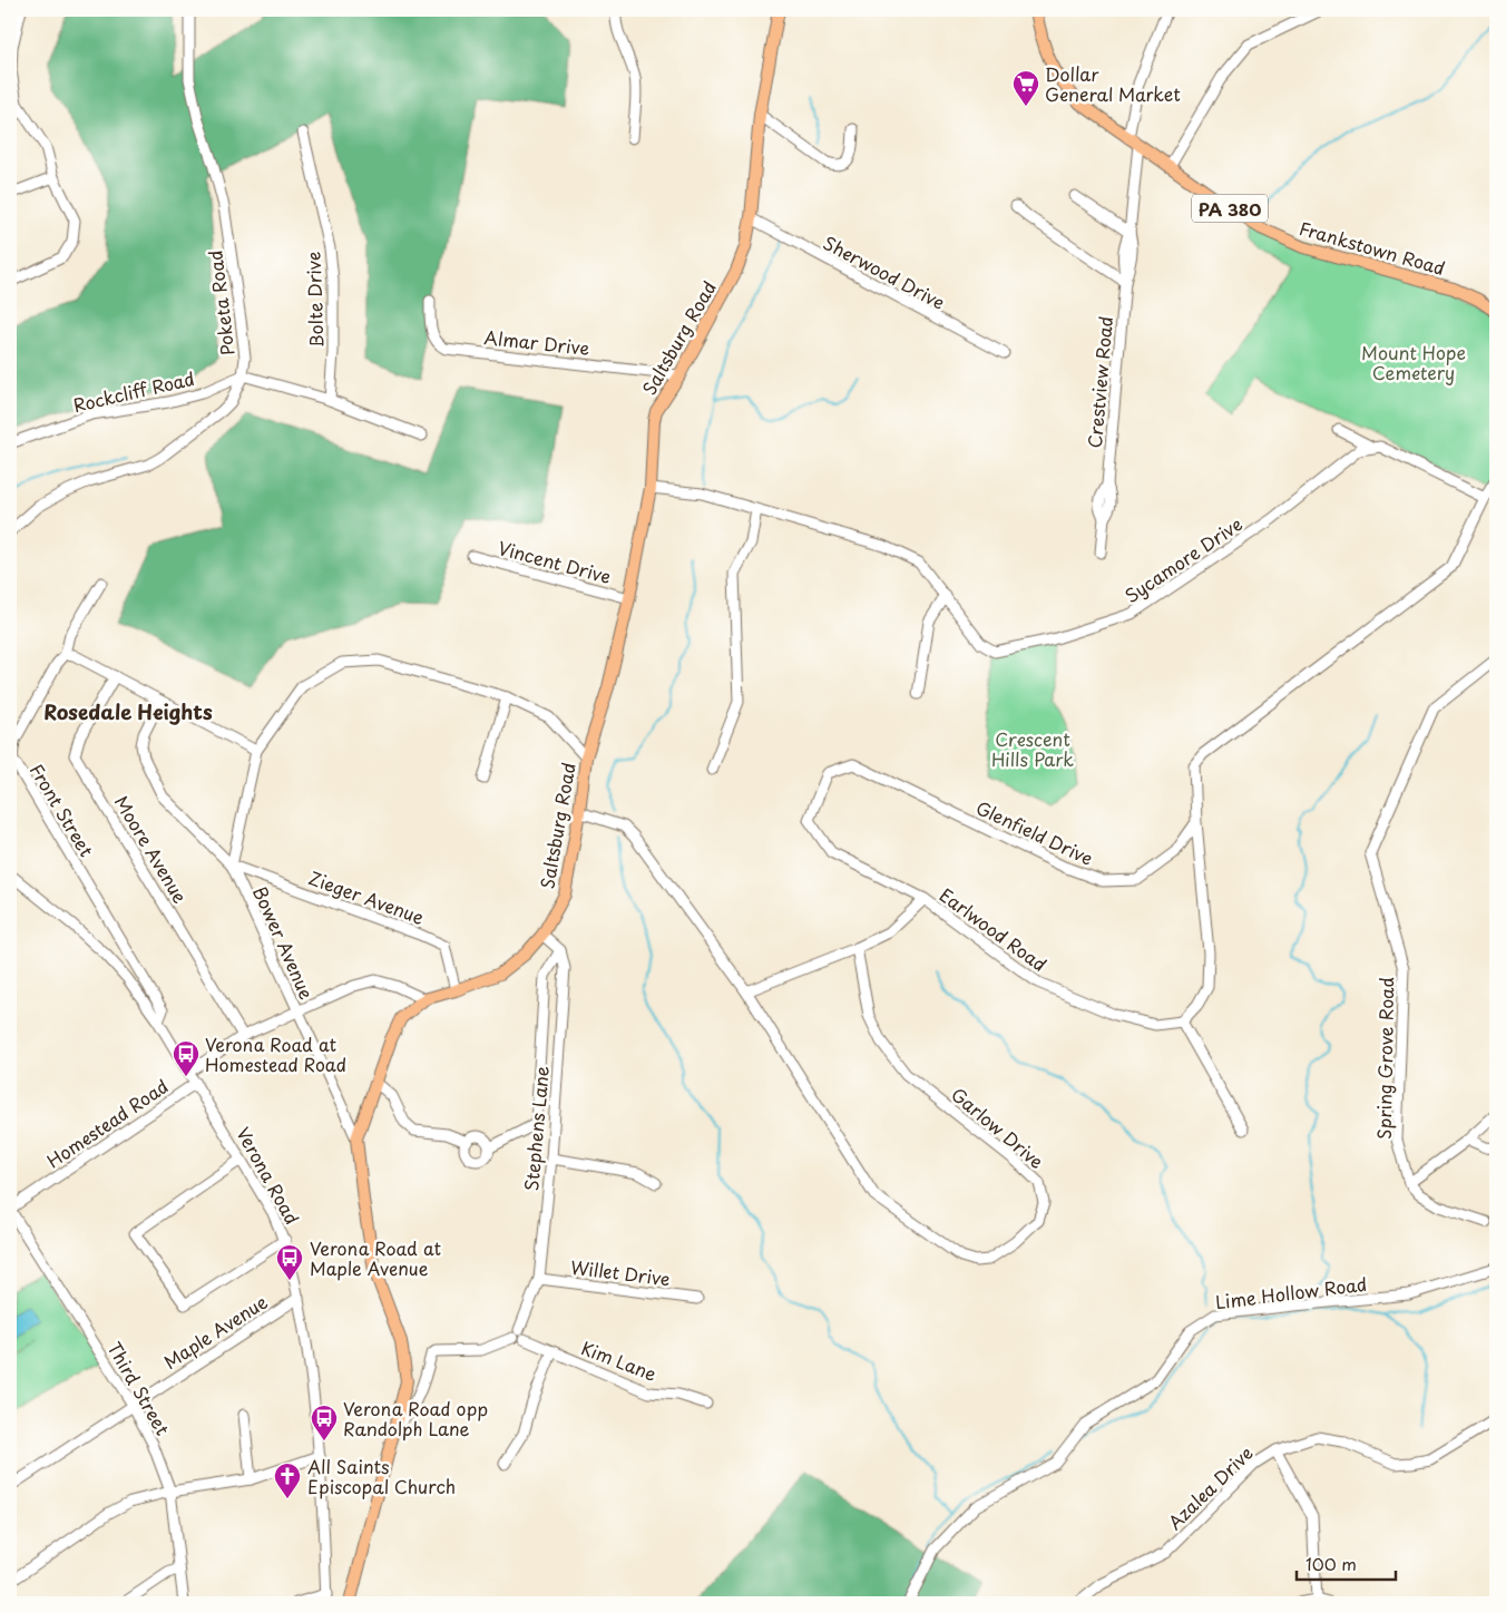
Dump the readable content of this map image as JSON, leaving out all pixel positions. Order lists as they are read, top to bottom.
{
  "streets": {
    "main road": ["PA 380", "Frankstown Road", "Saltsburg Road"],
    "street": [
      "Sherwood Drive",
      "Bolte Drive",
      "Poketa Road",
      "Almar Drive",
      "Crestview Road",
      "Rockcliff Road",
      "Sycamore Drive",
      "Vincent Drive",
      "Front Street",
      "Glenfield Drive",
      "Moore Avenue",
      "Zieger Avenue",
      "Earlwood Road",
      "Bower Avenue",
      "Spring Grove Road",
      "Homestead Road",
      "Garlow Drive",
      "Stephens Lane",
      "Verona Road",
      "Willet Drive",
      "Lime Hollow Road",
      "Maple Avenue",
      "Kim Lane",
      "Third Street",
      "Azalea Drive"
    ]
  },
  "crossings": [
    ["Frankstown Road", "Crestview Road"],
    ["Sherwood Drive", "Saltsburg Road"],
    ["Poketa Road", "Rockcliff Road"],
    ["Saltsburg Road", "Almar Drive"],
    ["Saltsburg Road", "Sycamore Drive"],
    ["Saltsburg Road", "Vincent Drive"],
    ["Saltsburg Road", "Zieger Avenue"],
    ["Saltsburg Road", "Bower Avenue"],
    ["Front Street", "Verona Road"],
    ["Glenfield Drive", "Earlwood Road"],
    ["Zieger Avenue", "Bower Avenue"],
    ["Earlwood Road", "Garlow Drive"],
    ["Homestead Road", "Verona Road"],
    ["Homestead Road", "Third Street"],
    ["Stephens Lane", "Willet Drive"],
    ["Stephens Lane", "Kim Lane"],
    ["Verona Road", "Maple Avenue"],
    ["Maple Avenue", "Third Street"]
  ],
  "districts": ["Rosedale Heights"],
  "parks": ["Mount Hope Cemetery", "Crescent Hills Park"],
  "places": {
    "supermarket": ["Dollar General Market"],
    "bus stop": ["Verona Road at Homestead Road", "Verona Road at Maple Avenue", "Verona Road opp Randolph Lane"],
    "church": ["All Saints Episcopal Church"]
  },
  "scale_bar": "100 m"
}
